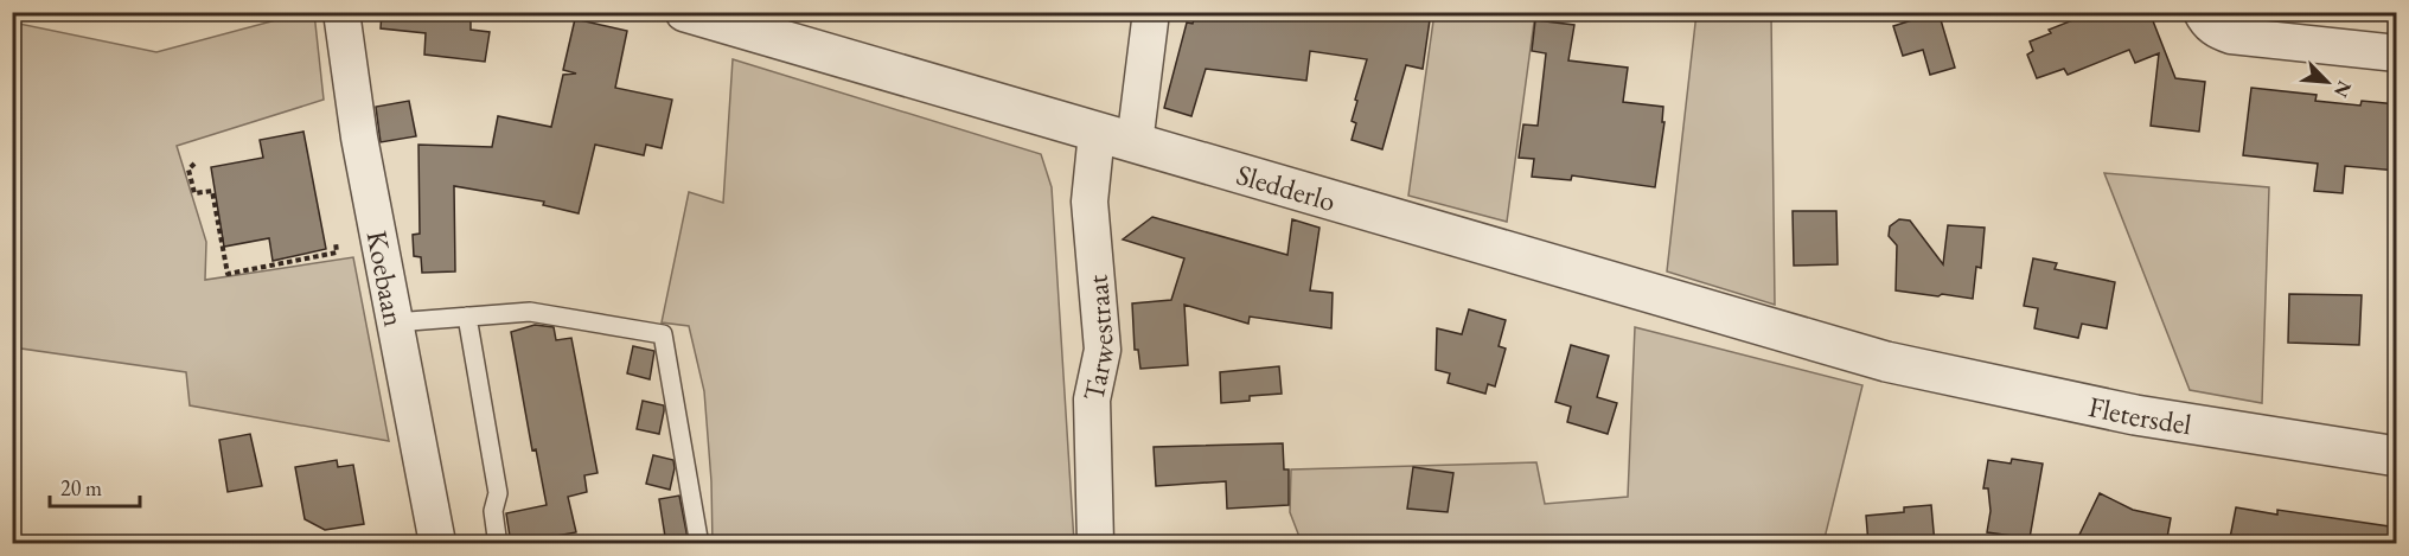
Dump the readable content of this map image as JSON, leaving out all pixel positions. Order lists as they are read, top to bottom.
{
  "streets": {
    "street": [
      "Sledderlo",
      "Koebaan",
      "Tarwestraat",
      "Fletersdel"
    ]
  },
  "crossings": [
    ["Sledderlo", "Tarwestraat"],
    ["Sledderlo", "Fletersdel"]
  ],
  "scale_bar": "20 m",
  "north": "bottom right"
}
